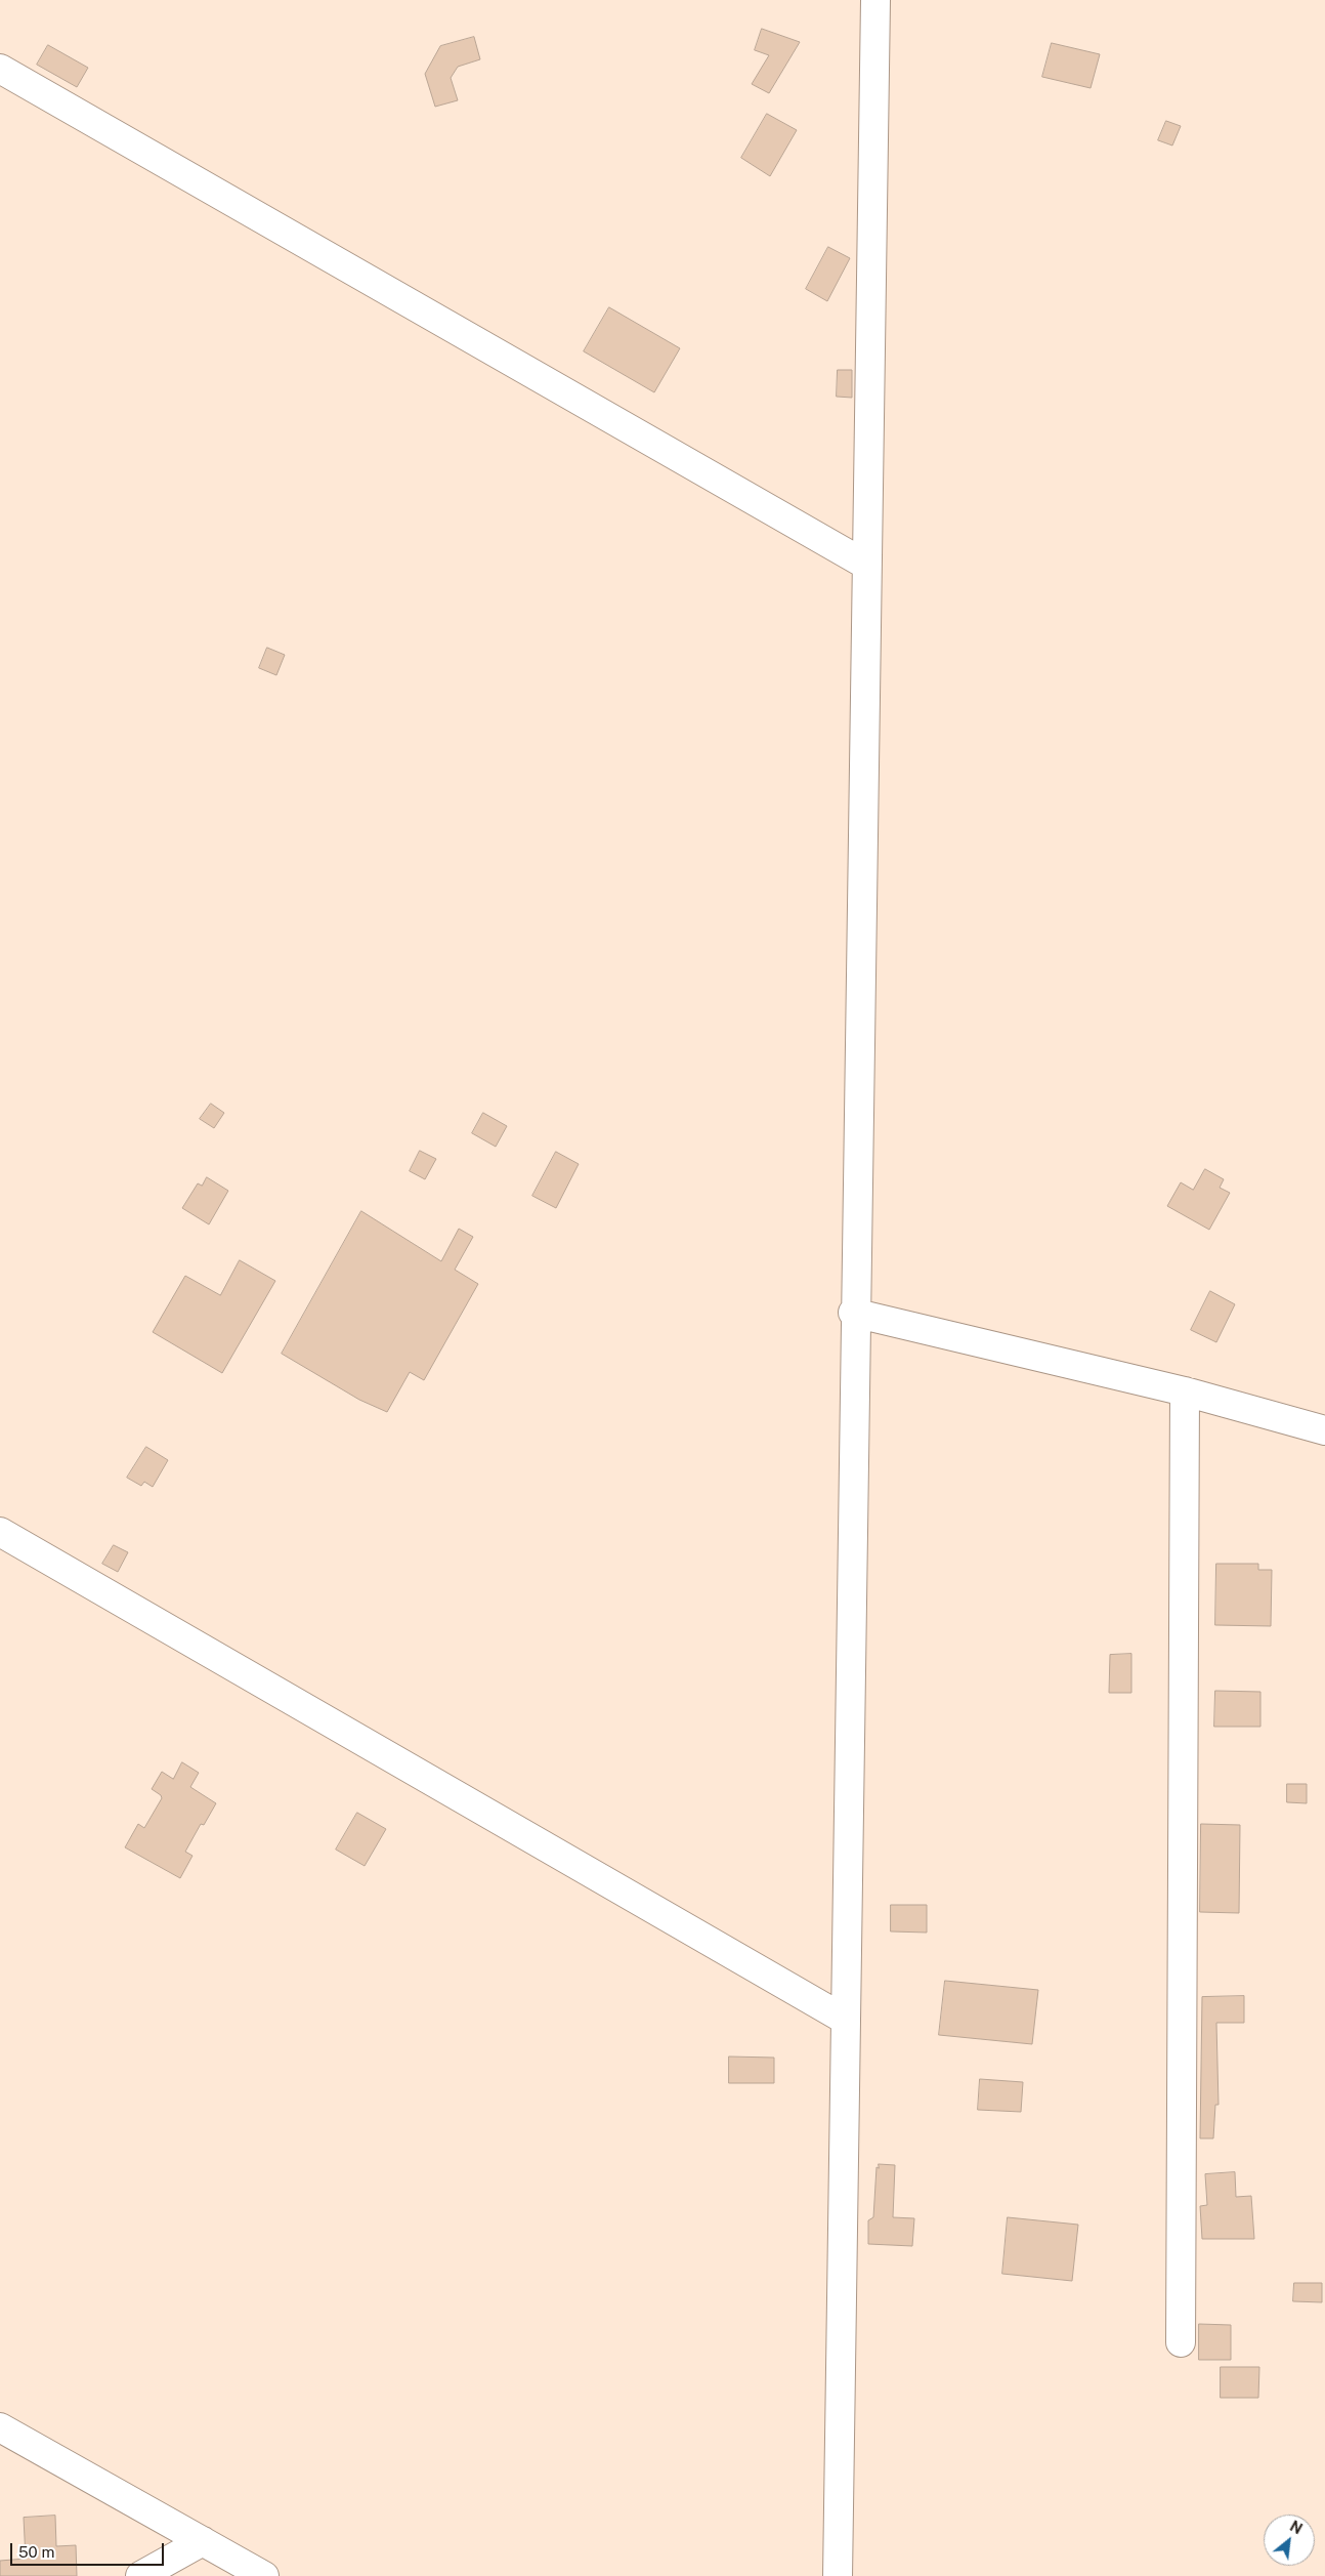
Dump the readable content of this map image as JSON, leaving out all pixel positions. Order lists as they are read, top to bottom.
{
  "scale_bar": "50 m",
  "north": "top right"
}
